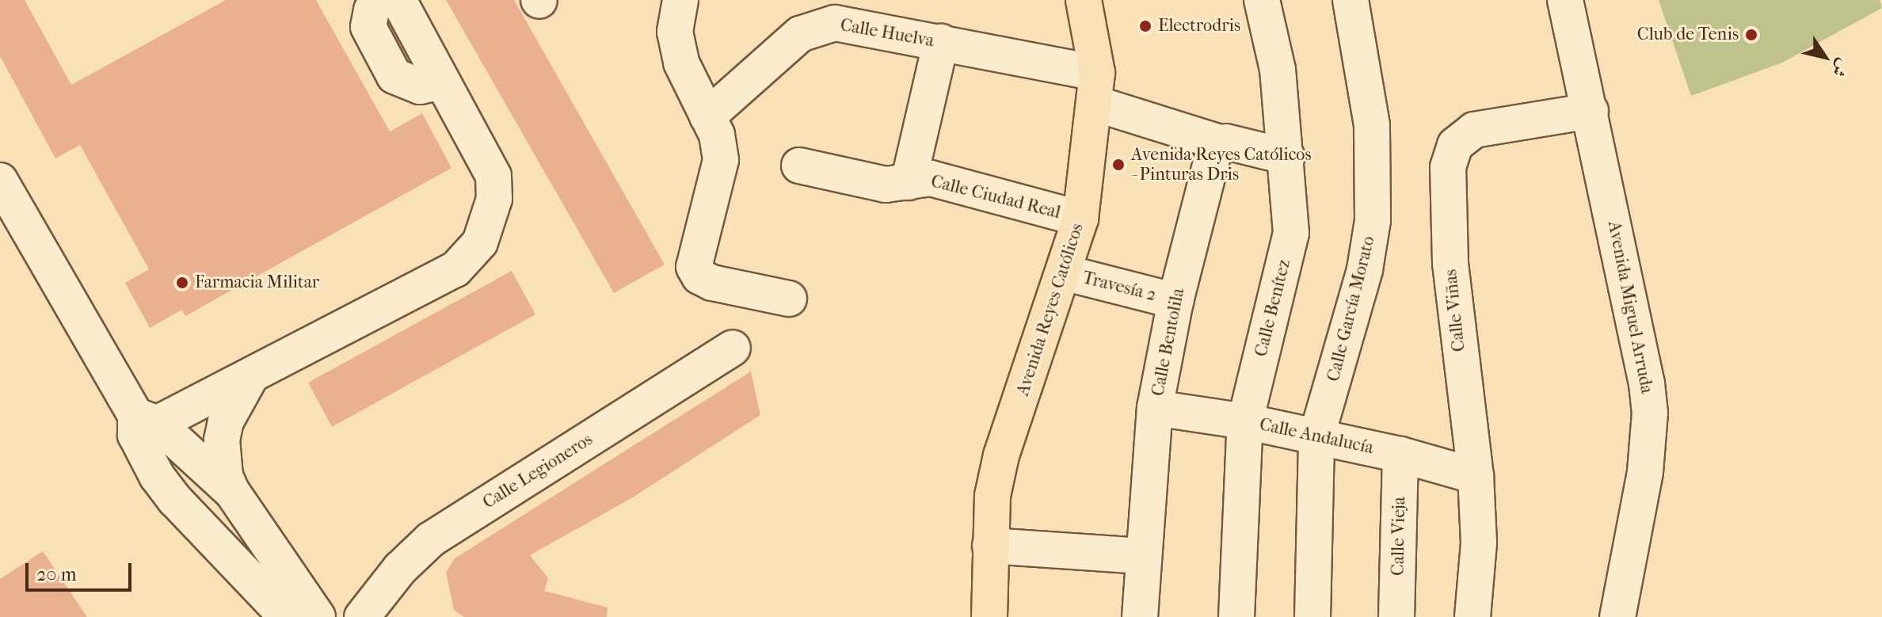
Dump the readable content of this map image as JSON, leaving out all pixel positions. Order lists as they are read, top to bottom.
{
  "streets": {
    "main road": ["Avenida Reyes Católicos"],
    "street": [
      "Calle Huelva",
      "Calle Ciudad Real",
      "Travesía 2",
      "Avenida Miguel Arruda",
      "Calle Benítez",
      "Calle García Morato",
      "Calle Viñas",
      "Calle Bentolila",
      "Calle Andalucía",
      "Calle Legioneros",
      "Calle Vieja"
    ]
  },
  "crossings": [
    ["Calle Huelva", "Avenida Reyes Católicos"],
    ["Calle Huelva", "Calle Bentolila"],
    ["Calle Ciudad Real", "Avenida Reyes Católicos"],
    ["Travesía 2", "Avenida Reyes Católicos"],
    ["Travesía 2", "Calle Bentolila"],
    ["Avenida Miguel Arruda", "Calle Viñas"],
    ["Calle Benítez", "Calle Andalucía"],
    ["Calle García Morato", "Calle Andalucía"],
    ["Calle Viñas", "Calle Andalucía"],
    ["Calle Bentolila", "Calle Andalucía"],
    ["Calle Andalucía", "Calle Vieja"]
  ],
  "places": [
    "Electrodris",
    "Club de Tenis",
    "Avenida Reyes Católicos - Pinturas Dris",
    "Farmacia Militar"
  ],
  "scale_bar": "20 m",
  "north": "bottom right"
}
